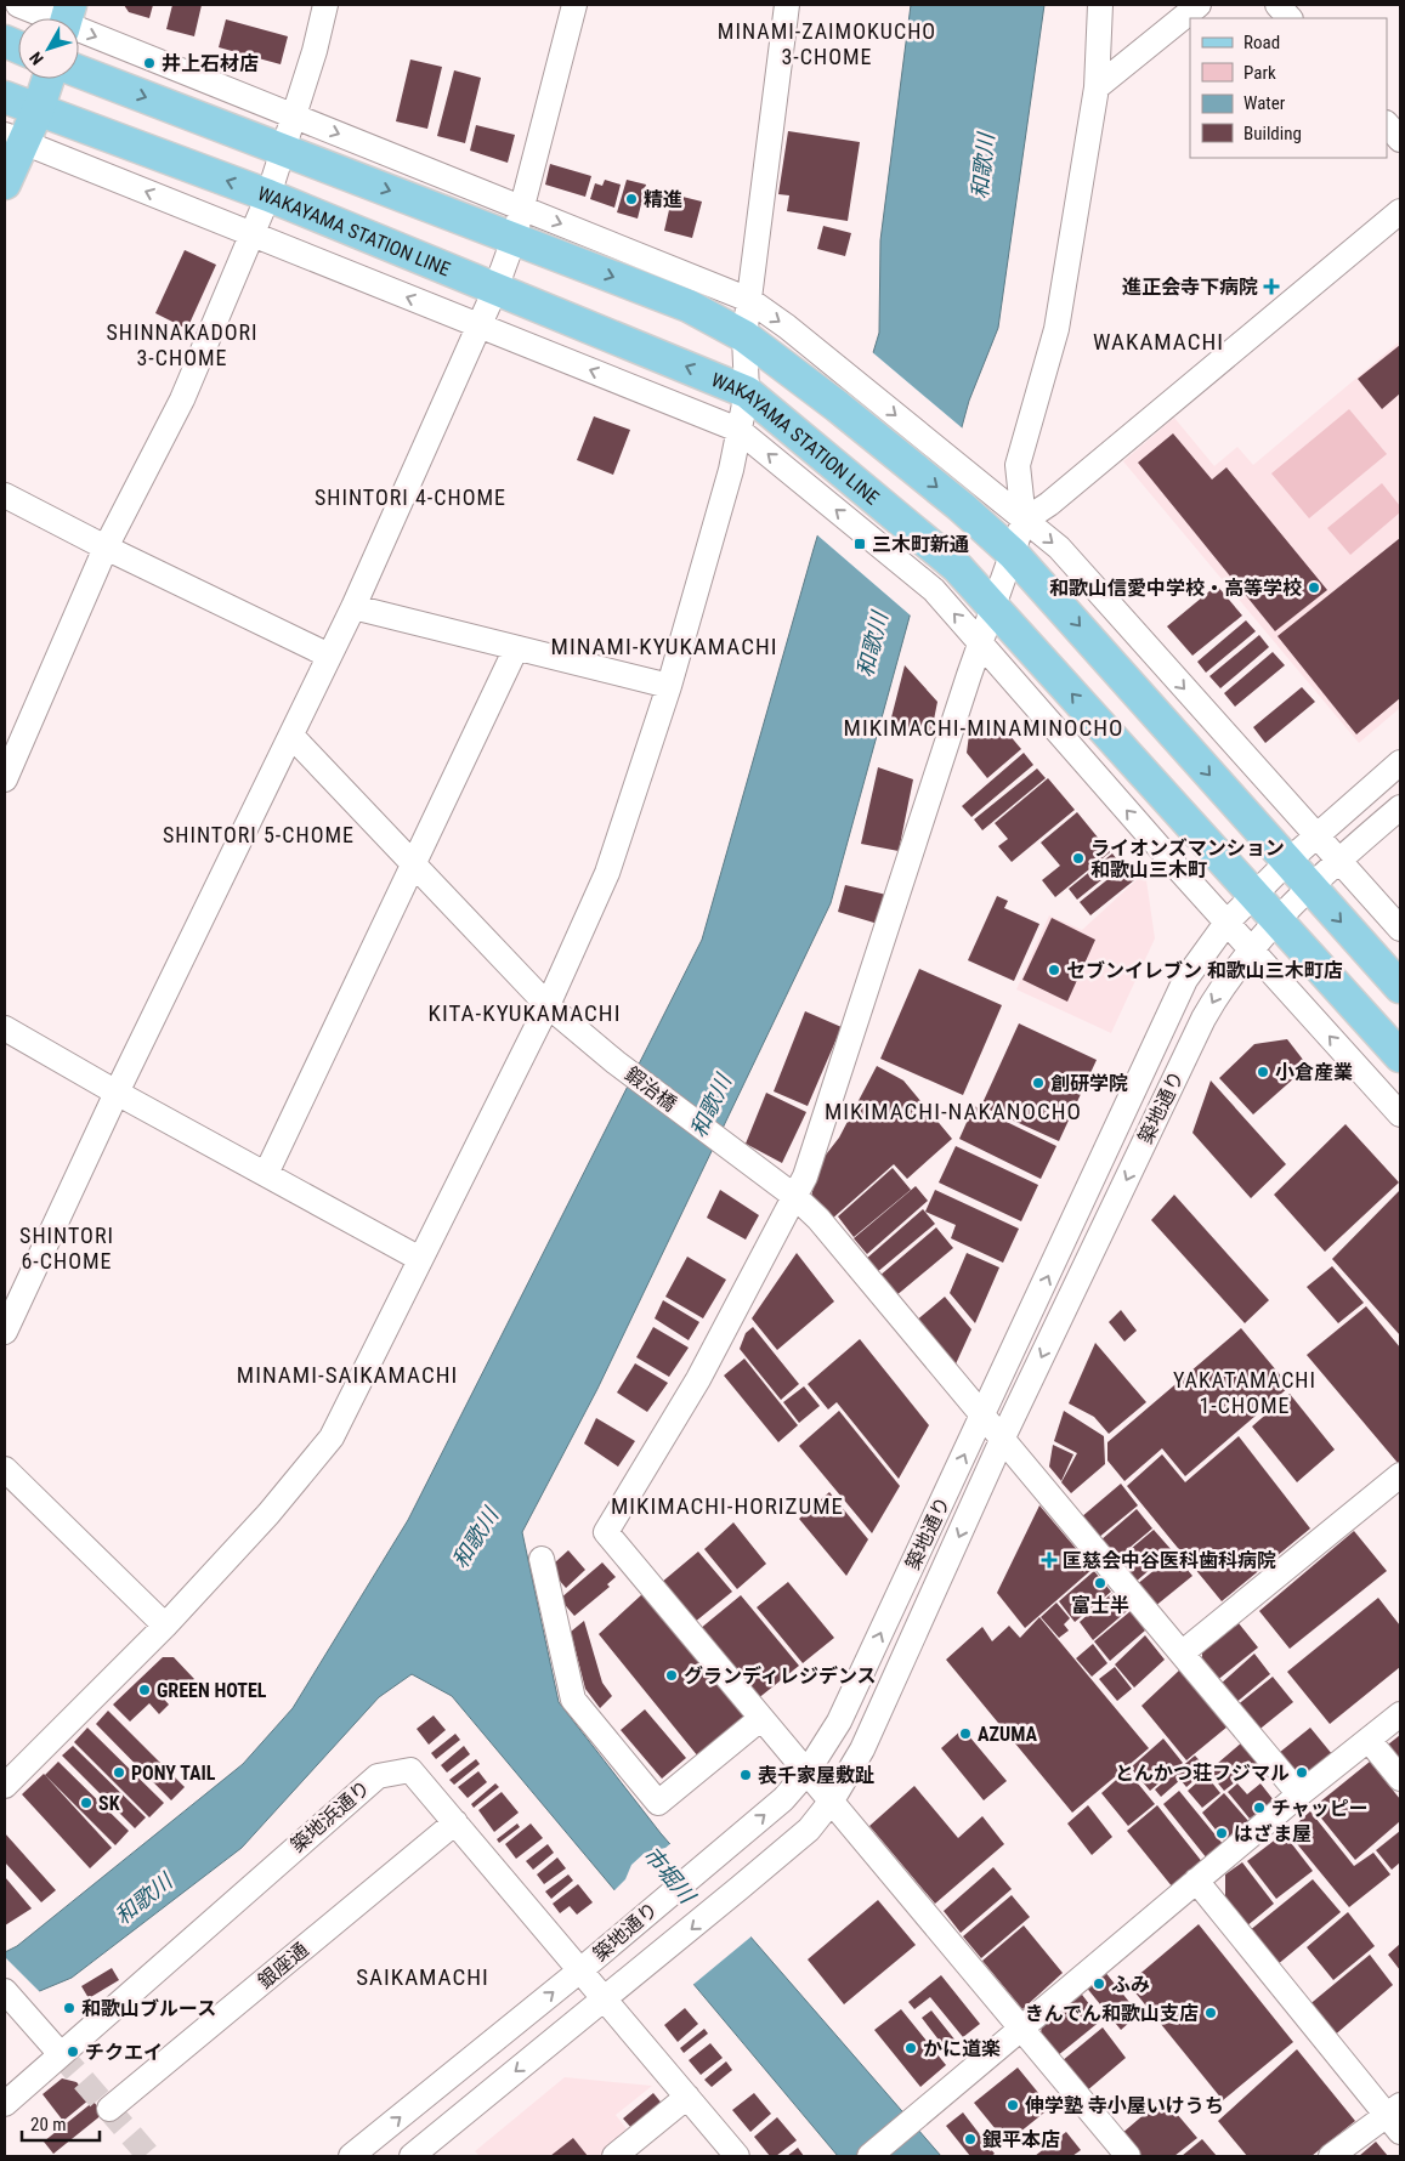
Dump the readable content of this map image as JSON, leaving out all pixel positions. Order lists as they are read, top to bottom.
{
  "streets": {
    "main road": ["WAKAYAMA STATION LINE"],
    "street": [
      "鍜治橋",
      "築地通り",
      "築地浜通り",
      "銀座通"
    ]
  },
  "crossings": [
    ["WAKAYAMA STATION LINE", "築地通り"],
    ["鍜治橋", "築地通り"],
    ["築地通り", "築地浜通り"],
    ["築地浜通り", "銀座通"]
  ],
  "districts": [
    "MINAMI-ZAIMOKUCHO 3-CHOME",
    "SHINNAKADORI 3-CHOME",
    "WAKAMACHI",
    "SHINTORI 4-CHOME",
    "MINAMI-KYUKAMACHI",
    "MIKIMACHI-MINAMINOCHO",
    "SHINTORI 5-CHOME",
    "KITA-KYUKAMACHI",
    "MIKIMACHI-NAKANOCHO",
    "SHINTORI 6-CHOME",
    "MINAMI-SAIKAMACHI",
    "YAKATAMACHI 1-CHOME",
    "MIKIMACHI-HORIZUME",
    "SAIKAMACHI"
  ],
  "water": ["和歌川", "市堀川"],
  "places": {
    "other": [
      "井上石材店",
      "精進",
      "和歌山信愛中学校・高等学校",
      "ライオンズマンション 和歌山三木町",
      "セブンイレブン 和歌山三木町店",
      "小倉産業",
      "創研学院",
      "富士半",
      "グランディレジデンス",
      "GREEN HOTEL",
      "AZUMA",
      "PONY TAIL",
      "とんかつ荘フジマル",
      "表千家屋敷趾",
      "SK",
      "チャッピー",
      "はざま屋",
      "ふみ",
      "和歌山ブルース",
      "きんでん和歌山支店",
      "かに道楽",
      "チクエイ",
      "伸学塾 寺小屋いけうち",
      "銀平本店"
    ],
    "health": ["進正会寺下病院", "匡慈会中谷医科歯科病院"],
    "transit": ["三木町新通"]
  },
  "legend": [
    "Road",
    "Park",
    "Water",
    "Building"
  ],
  "scale_bar": "20 m",
  "north": "bottom left"
}
